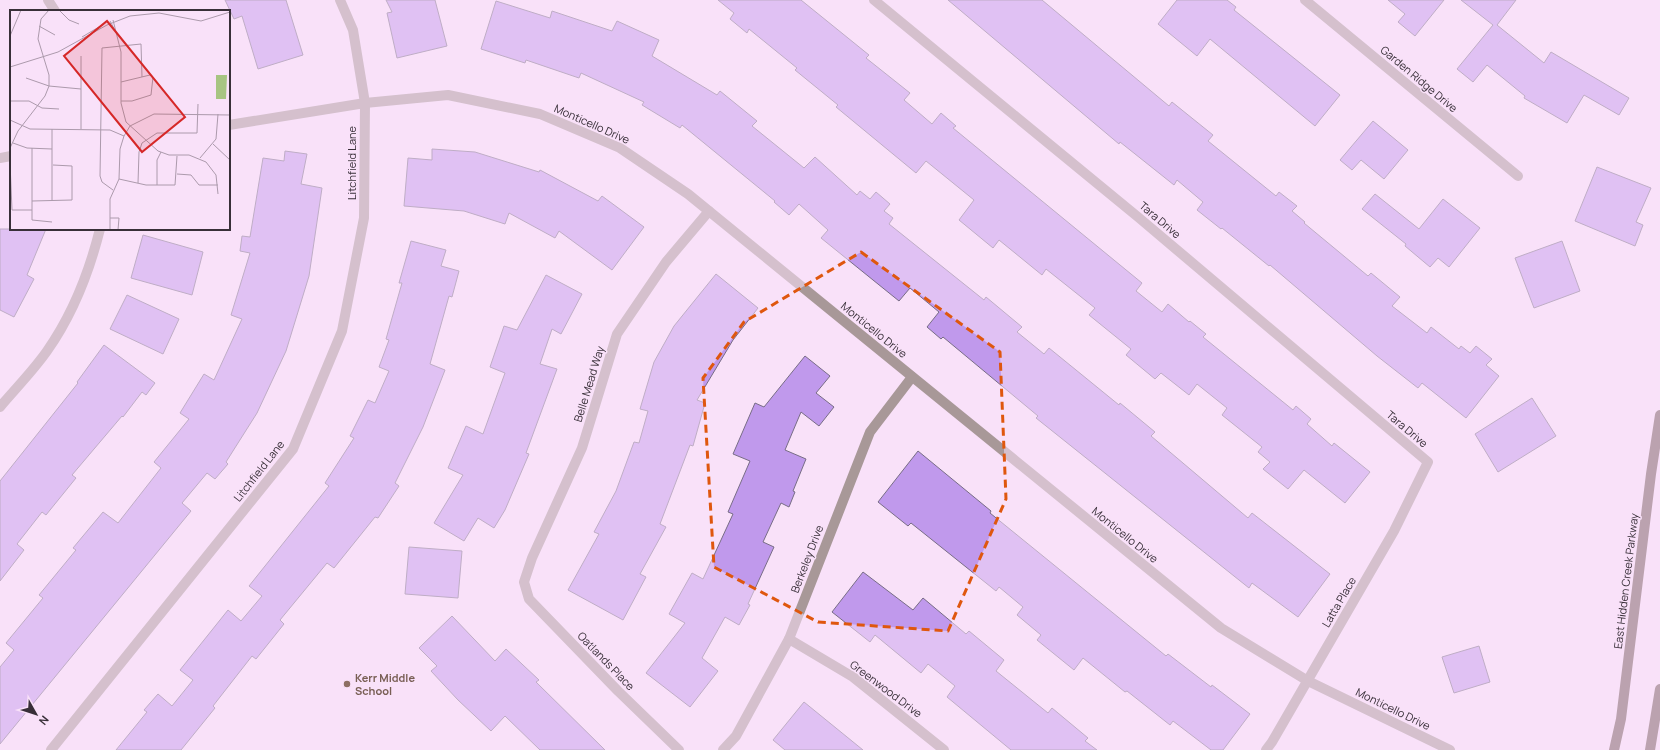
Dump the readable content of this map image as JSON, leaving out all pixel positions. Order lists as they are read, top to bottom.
{
  "streets": {
    "main road": ["East Hidden Creek Parkway"],
    "street": [
      "Garden Ridge Drive",
      "Monticello Drive",
      "Litchfield Lane",
      "Tara Drive",
      "Belle Mead Way",
      "Berkeley Drive",
      "Latta Place",
      "Oatlands Place",
      "Greenwood Drive"
    ]
  },
  "crossings": [
    ["Monticello Drive", "Litchfield Lane"],
    ["Monticello Drive", "Belle Mead Way"],
    ["Monticello Drive", "Berkeley Drive"],
    ["Monticello Drive", "Latta Place"],
    ["Tara Drive", "Latta Place"],
    ["Belle Mead Way", "Oatlands Place"],
    ["Berkeley Drive", "Greenwood Drive"]
  ],
  "places": ["Kerr Middle School"],
  "north": "bottom right"
}
